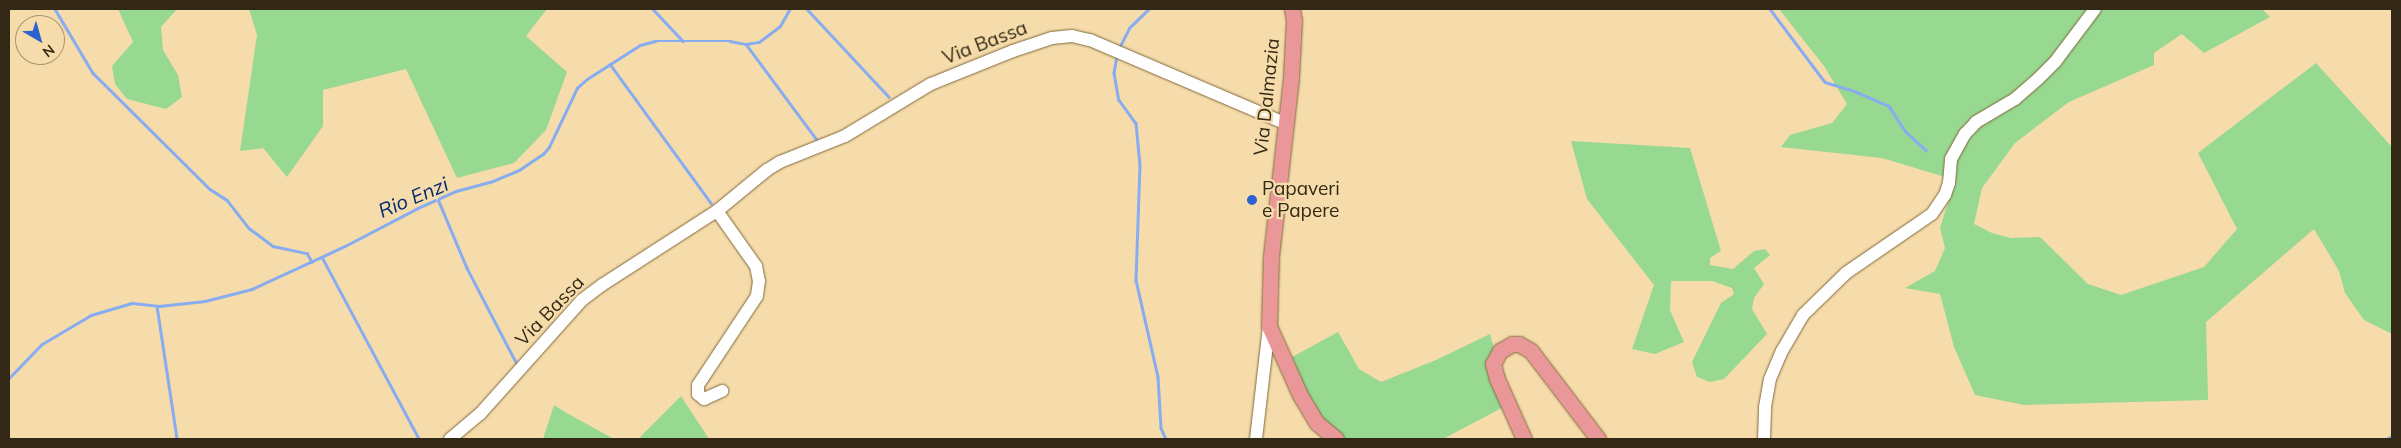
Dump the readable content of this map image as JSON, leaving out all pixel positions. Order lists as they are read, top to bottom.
{
  "streets": {
    "main road": ["Via Dalmazia"],
    "street": ["Via Bassa"]
  },
  "crossings": [
    ["Via Bassa", "Via Dalmazia"]
  ],
  "water": ["Rio Enzi"],
  "places": ["Papaveri e Papere"],
  "north": "bottom right"
}
